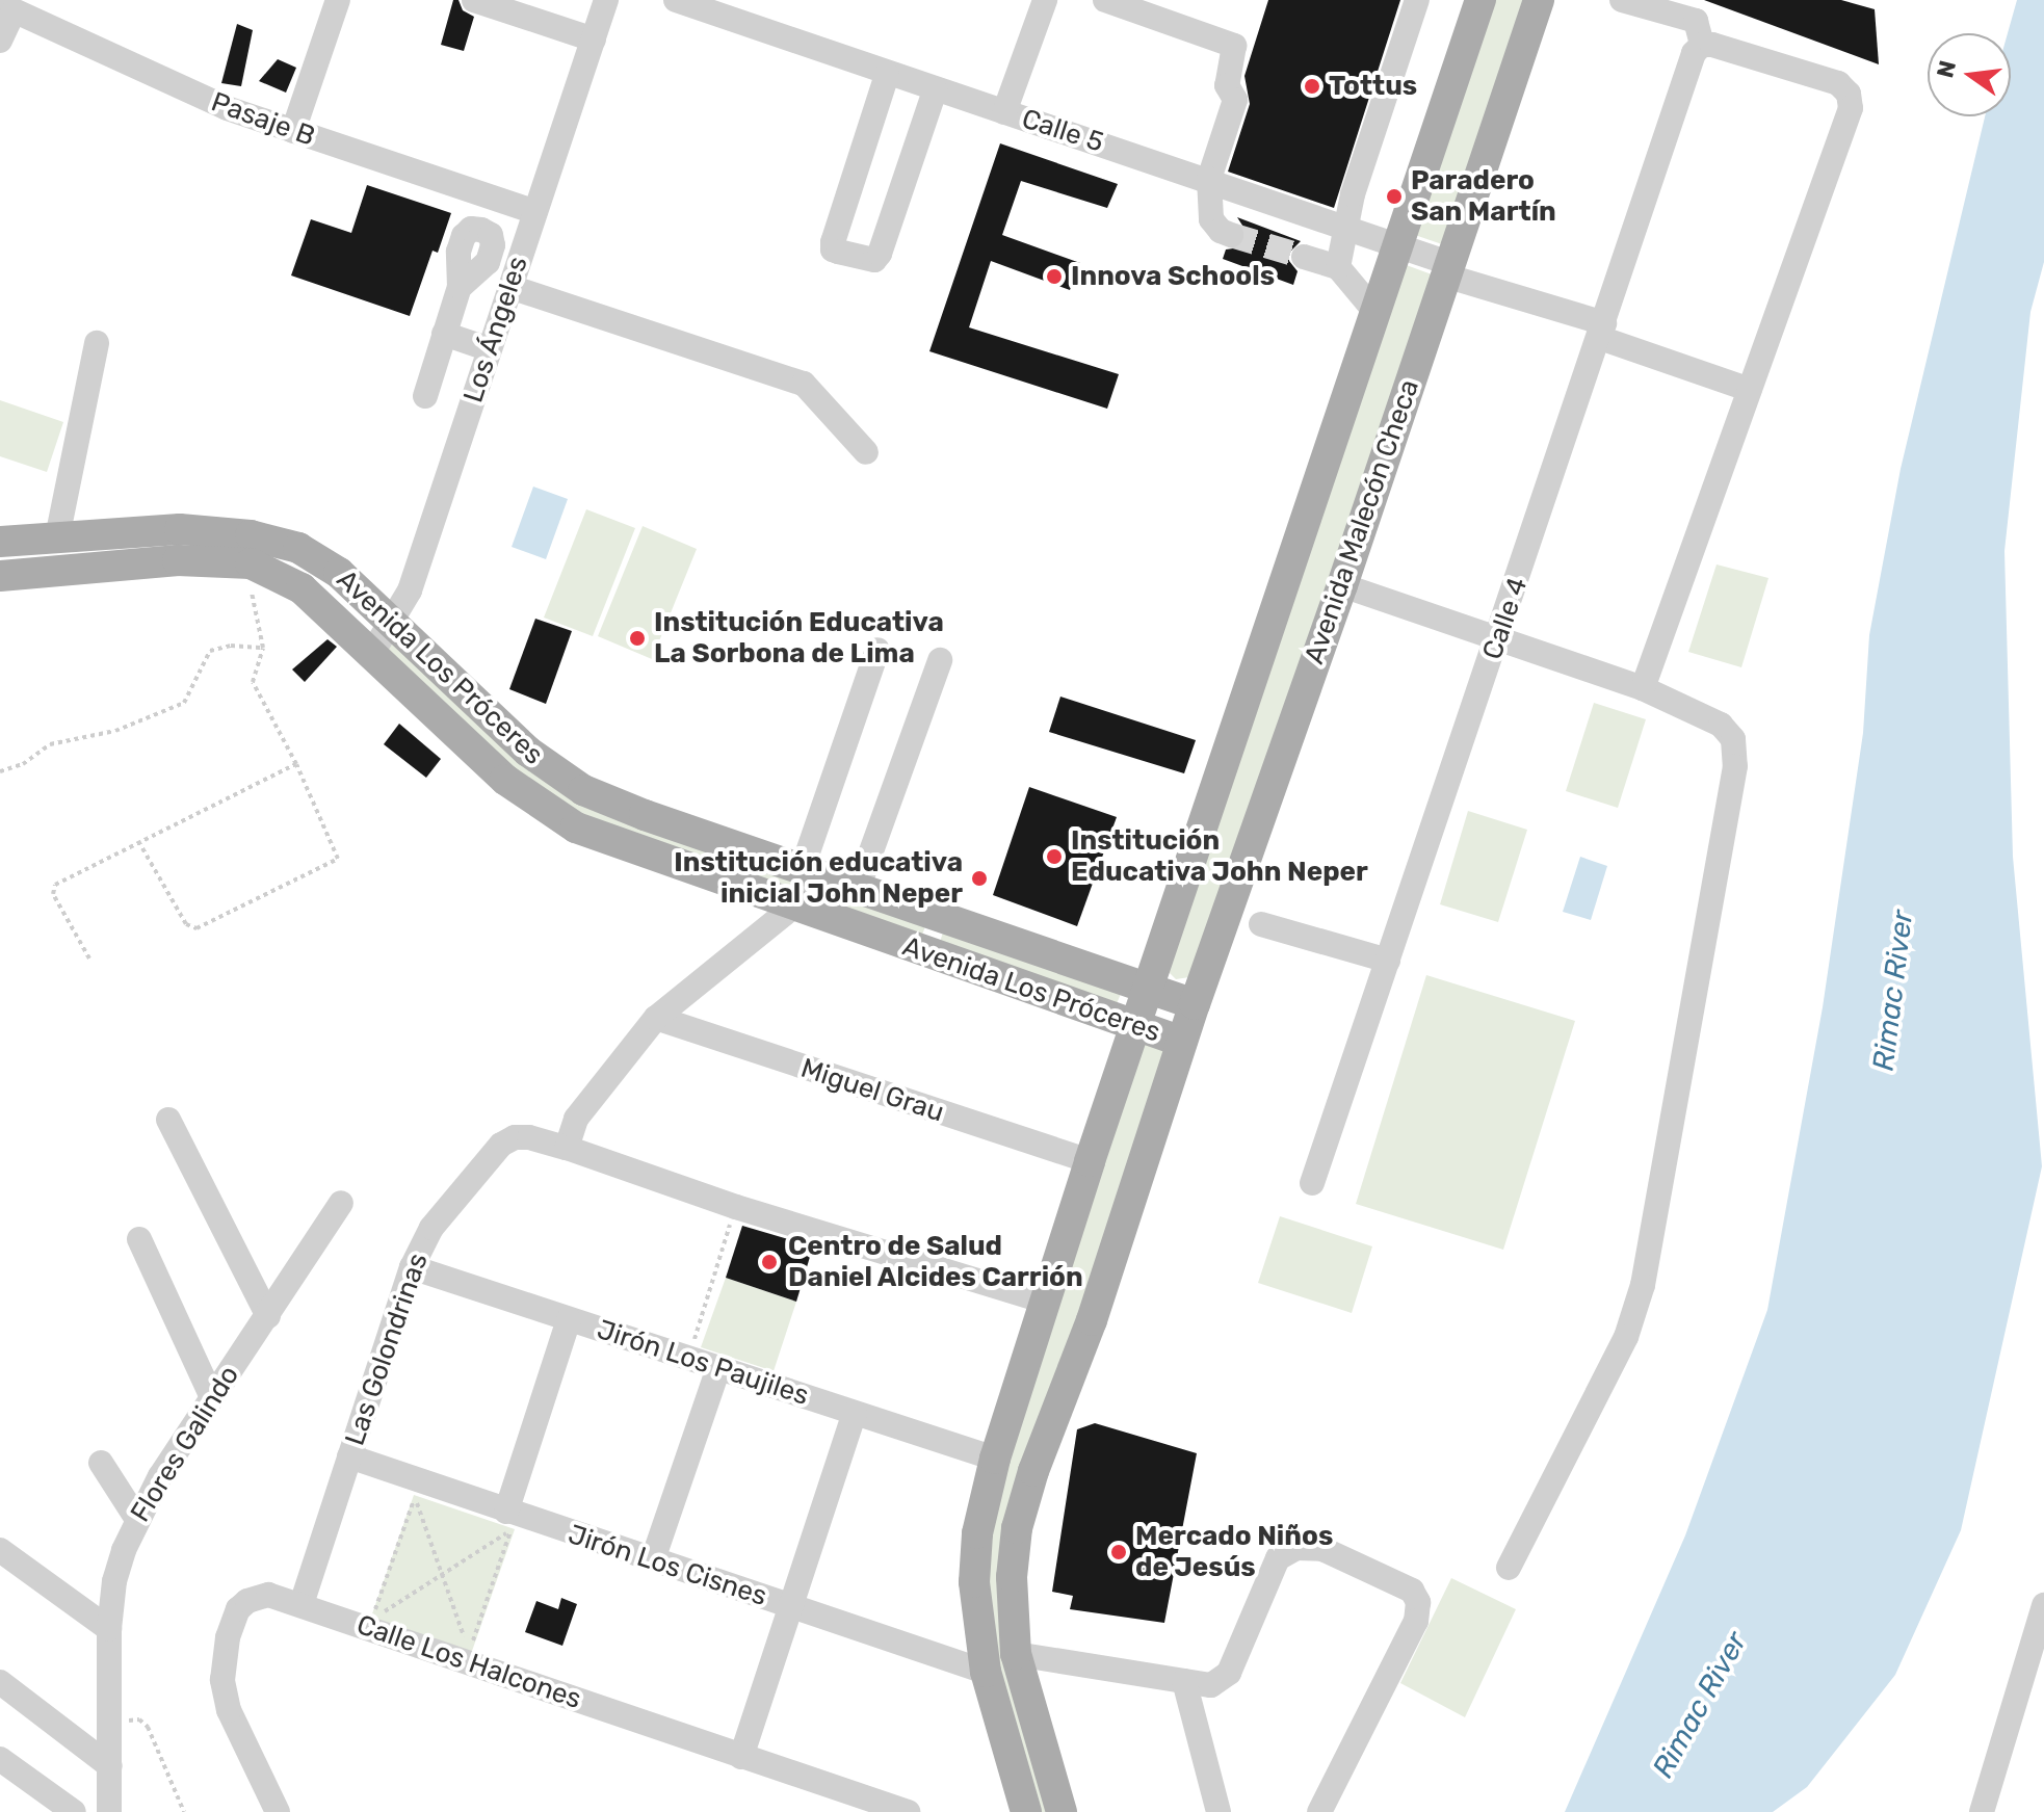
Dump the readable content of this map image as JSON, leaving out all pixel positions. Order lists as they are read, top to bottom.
{
  "streets": {
    "main road": ["Avenida Malecón Checa", "Avenida Los Próceres"],
    "street": [
      "Pasaje B",
      "Calle 5",
      "Los Ángeles",
      "Calle 4",
      "Miguel Grau",
      "Las Golondrinas",
      "Jirón Los Paujiles",
      "Flores Galindo",
      "Jirón Los Cisnes",
      "Calle Los Halcones"
    ]
  },
  "crossings": [
    ["Pasaje B", "Los Ángeles"],
    ["Calle 5", "Avenida Malecón Checa"],
    ["Calle 5", "Calle 4"],
    ["Los Ángeles", "Avenida Los Próceres"],
    ["Avenida Malecón Checa", "Avenida Los Próceres"],
    ["Avenida Malecón Checa", "Miguel Grau"],
    ["Avenida Malecón Checa", "Jirón Los Paujiles"],
    ["Avenida Malecón Checa", "Jirón Los Cisnes"],
    ["Las Golondrinas", "Jirón Los Paujiles"],
    ["Las Golondrinas", "Jirón Los Cisnes"],
    ["Las Golondrinas", "Calle Los Halcones"]
  ],
  "water": ["Rimac River"],
  "places": [
    "Tottus",
    "Paradero San Martín",
    "Innova Schools",
    "Institución Educativa La Sorbona de Lima",
    "Institución Educativa John Neper",
    "Institución educativa inicial John Neper",
    "Centro de Salud Daniel Alcides Carrión",
    "Mercado Niños de Jesús"
  ],
  "north": "left"
}
